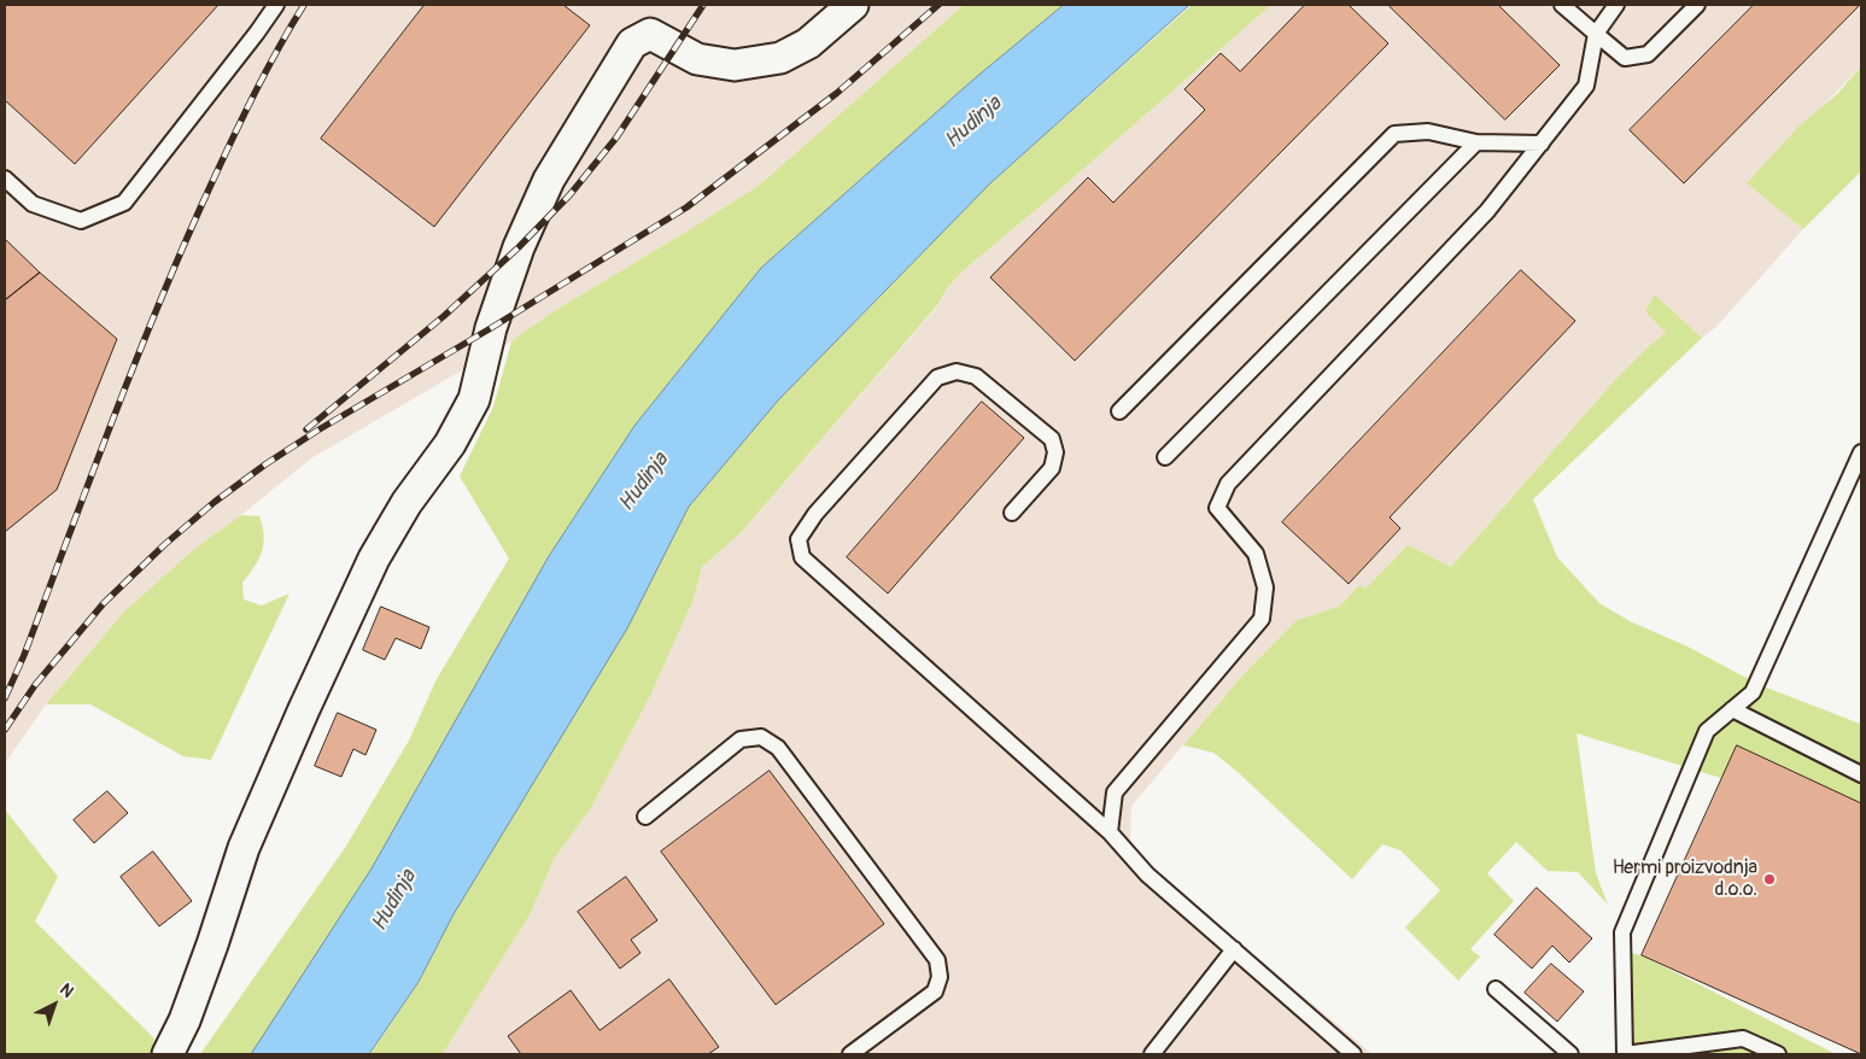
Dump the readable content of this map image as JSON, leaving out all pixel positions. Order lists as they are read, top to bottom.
{
  "water": ["Hudinja"],
  "places": ["Hermi proizvodnja d.o.o."],
  "north": "top right"
}
